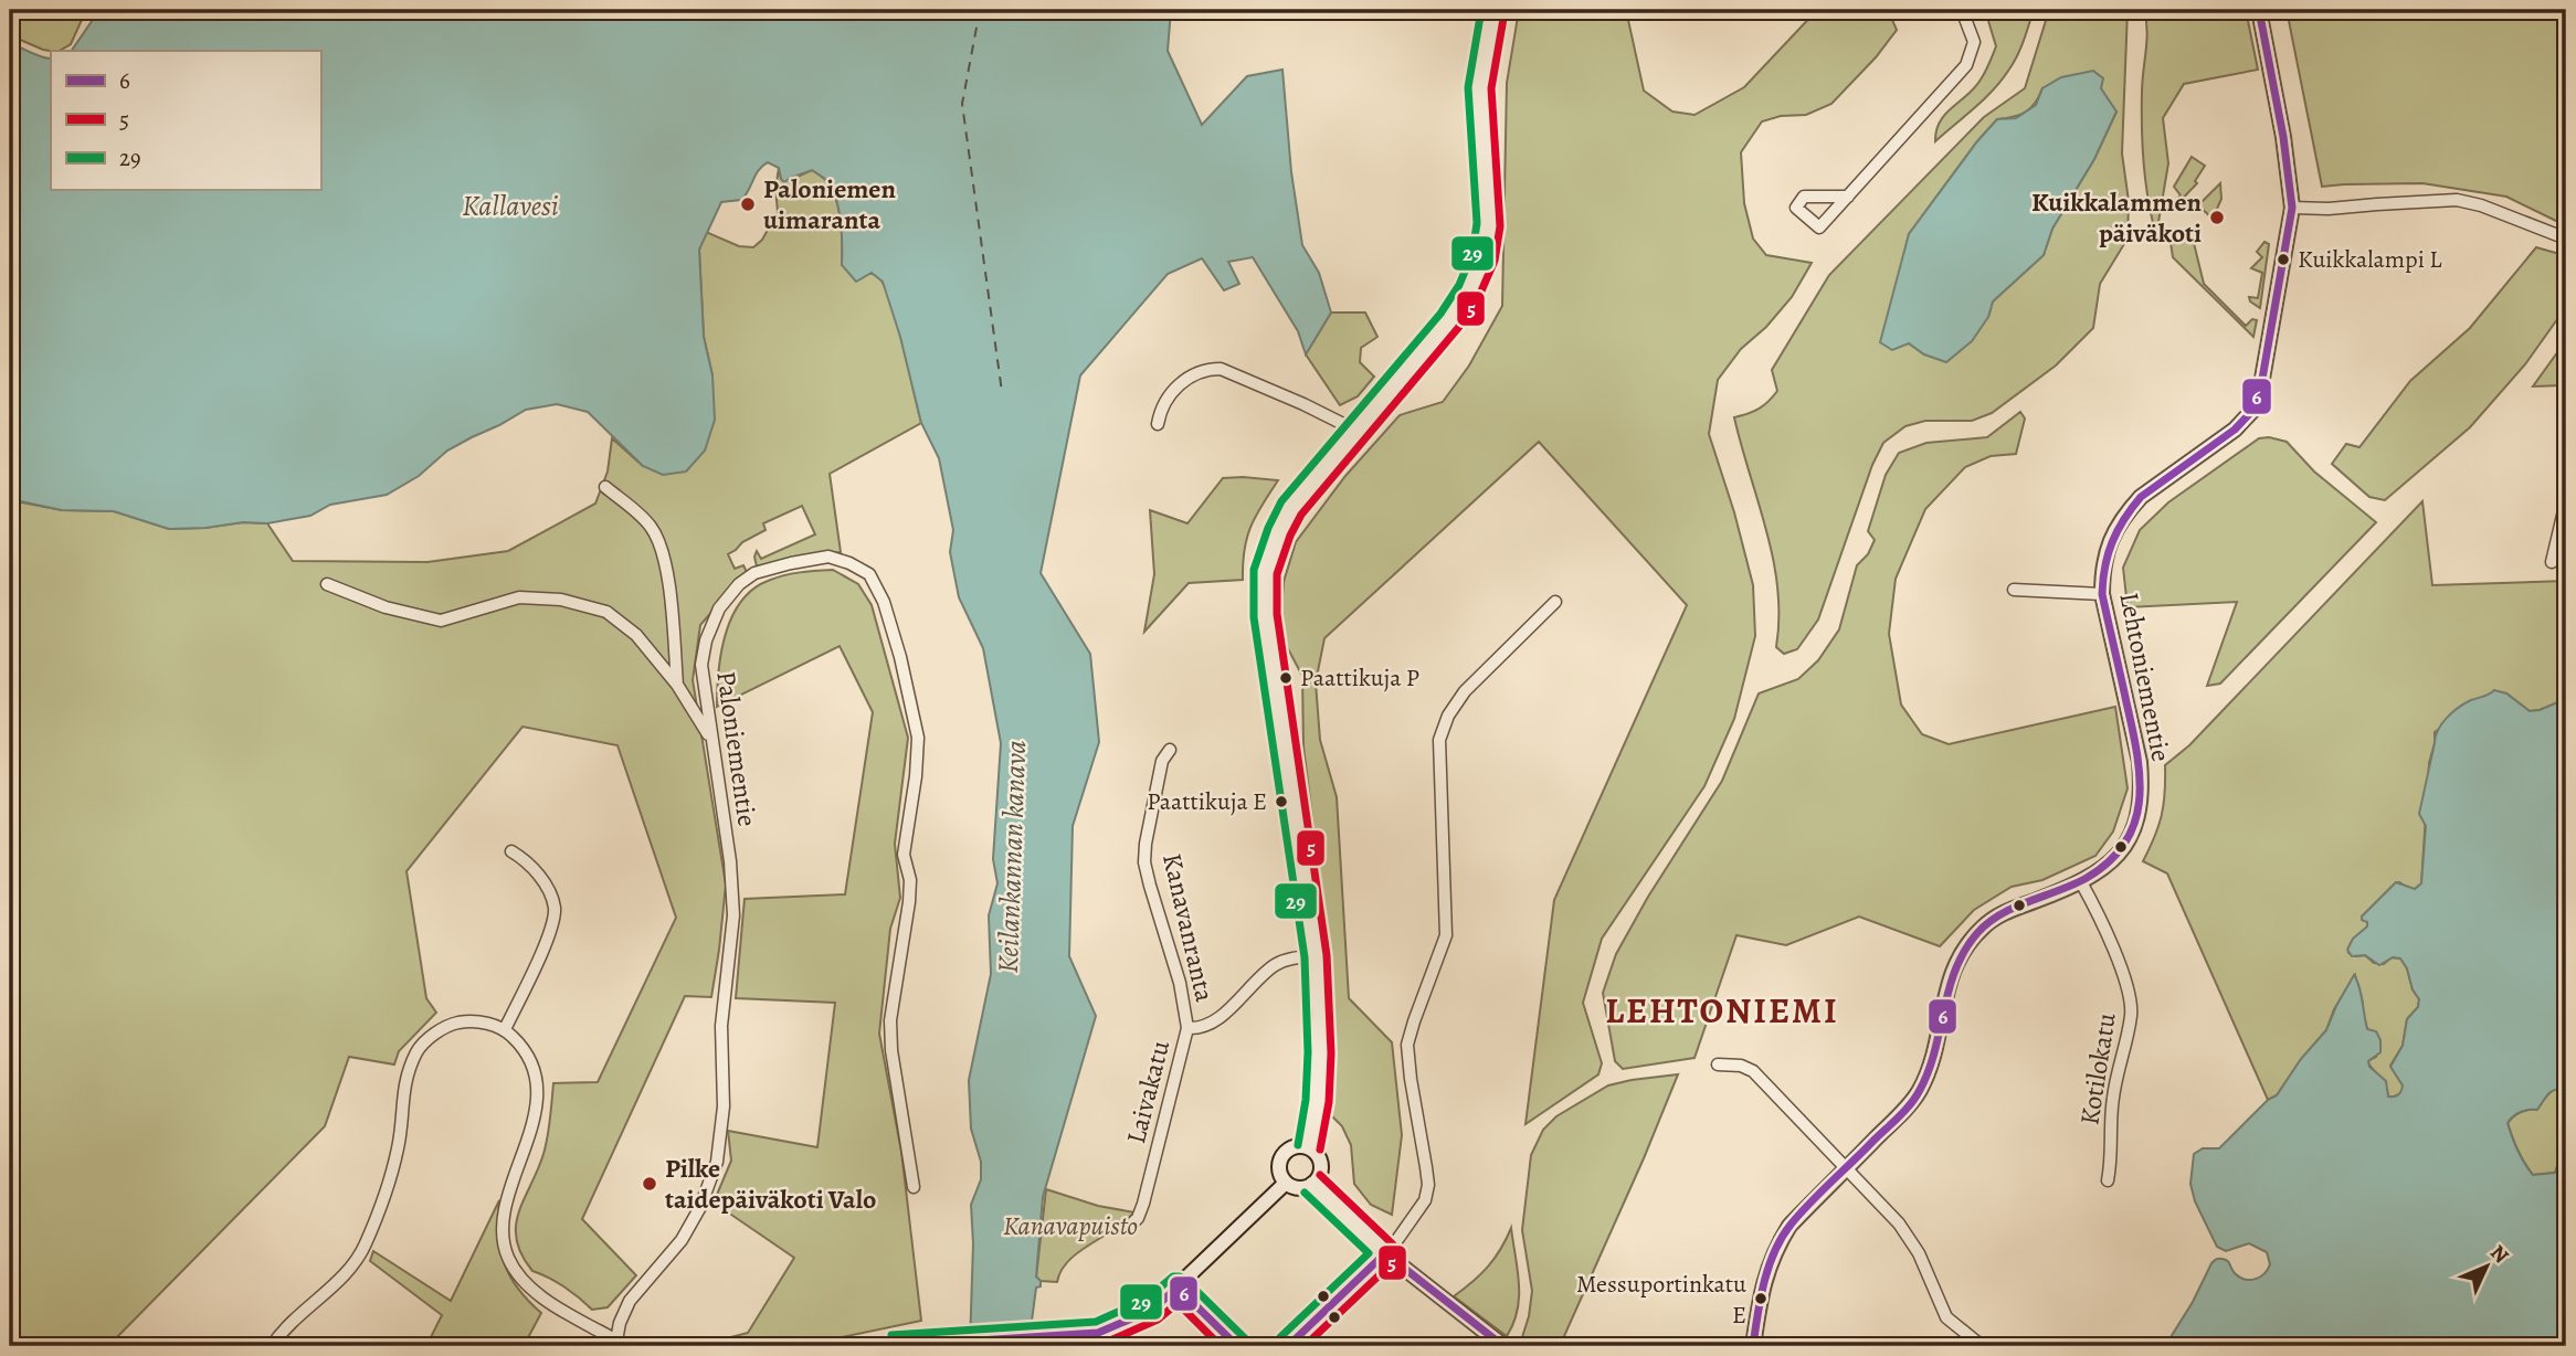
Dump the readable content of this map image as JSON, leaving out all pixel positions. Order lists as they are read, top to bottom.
{
  "streets": {
    "street": [
      "Lehtoniementie",
      "Paloniementie",
      "Kanavanranta",
      "Kotilokatu",
      "Laivakatu"
    ]
  },
  "crossings": [
    ["Lehtoniementie", "Kotilokatu"],
    ["Kanavanranta", "Laivakatu"]
  ],
  "districts": ["LEHTONIEMI"],
  "water": ["Kallavesi", "Keilankannan kanava"],
  "parks": ["Kanavapuisto"],
  "places": [
    "Paloniemen uimaranta",
    "Kuikkalammen päiväkoti",
    "Kuikkalampi L",
    "Paattikuja P",
    "Paattikuja E",
    "Pilke taidepäiväkoti Valo",
    "Messuportinkatu E"
  ],
  "lines": ["transit line 6", "transit line 29", "transit line 5"],
  "legend": ["6", "5", "29"],
  "north": "top right"
}
